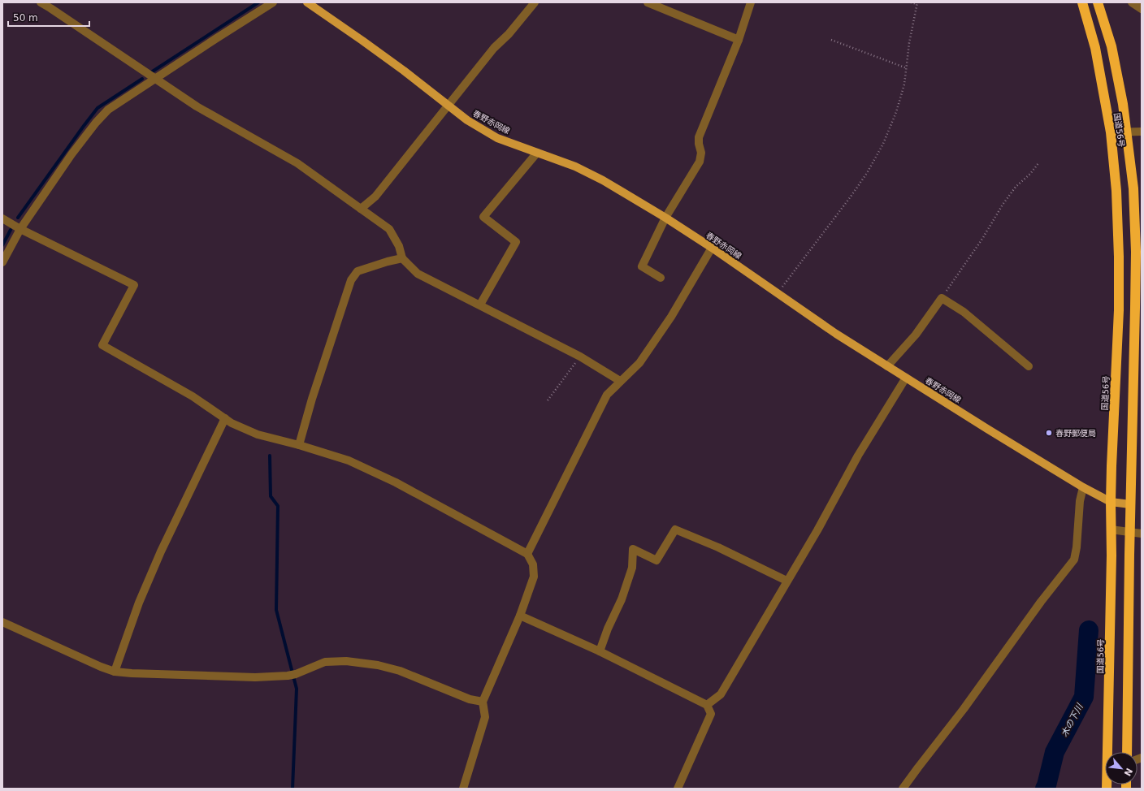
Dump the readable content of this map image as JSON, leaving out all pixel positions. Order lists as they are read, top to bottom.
{
  "streets": {
    "highway": ["国道56号"],
    "main road": ["春野赤岡線"]
  },
  "crossings": [
    ["春野赤岡線", "国道56号"]
  ],
  "water": ["木の下川"],
  "places": ["春野郵便局"],
  "scale_bar": "50 m",
  "north": "bottom right"
}
